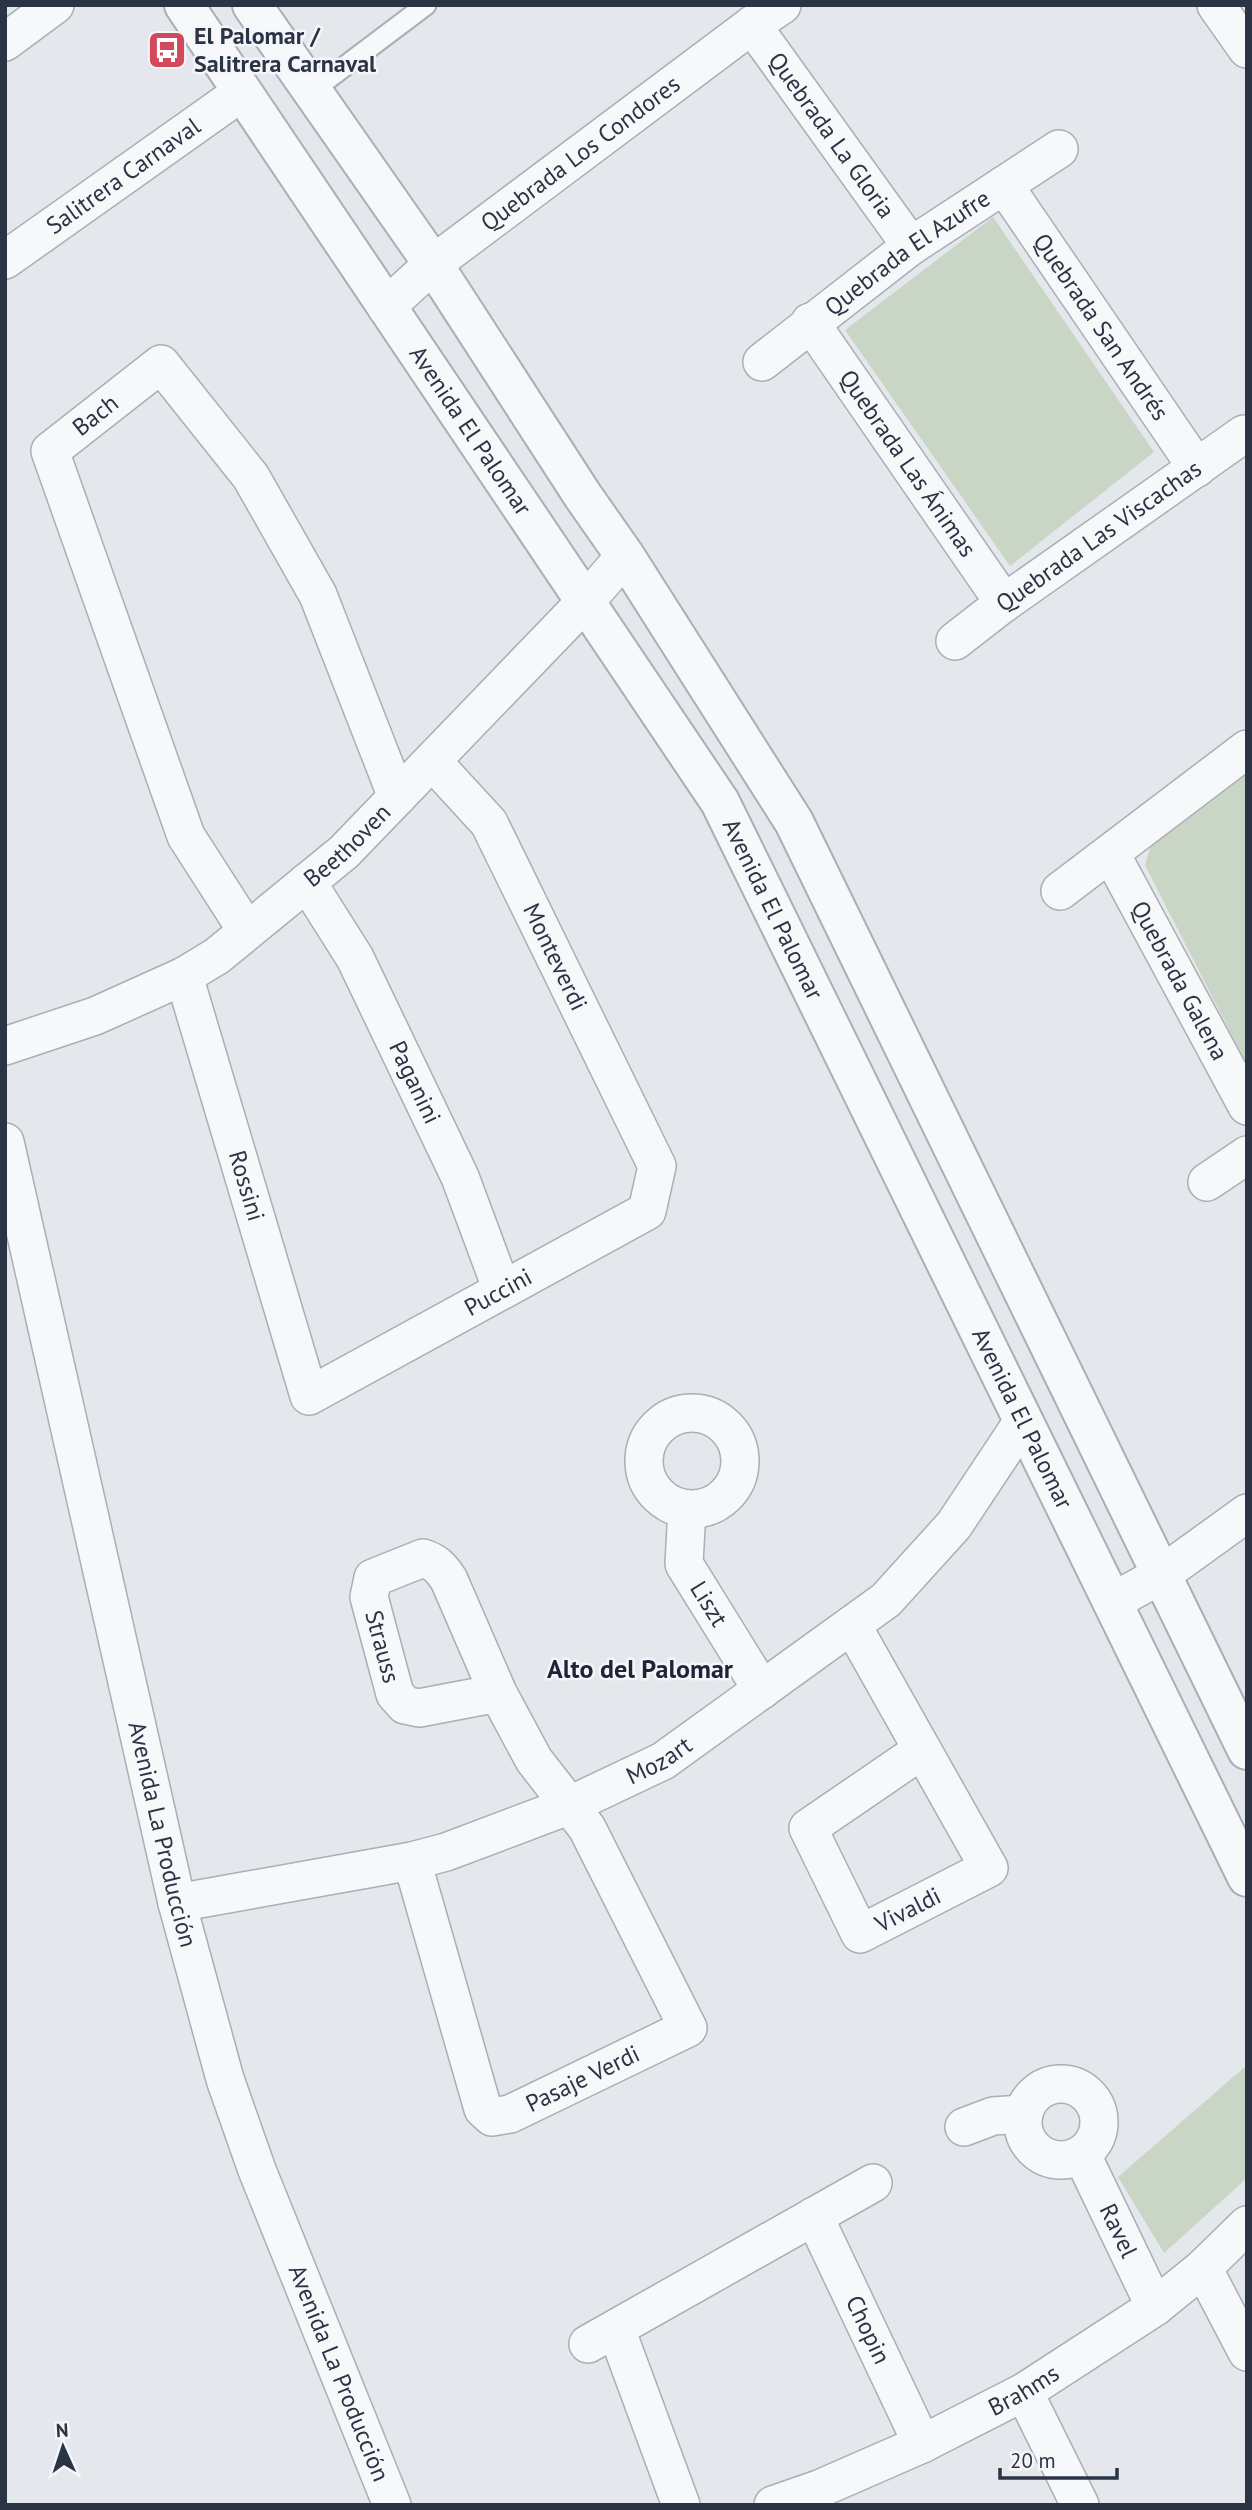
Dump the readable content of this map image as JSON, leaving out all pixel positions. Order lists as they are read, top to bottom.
{
  "streets": {
    "street": [
      "Quebrada La Gloria",
      "Quebrada Los Condores",
      "Salitrera Carnaval",
      "Quebrada El Azufre",
      "Quebrada San Andrés",
      "Bach",
      "Avenida El Palomar",
      "Quebrada Las Ánimas",
      "Quebrada Las Viscachas",
      "Beethoven",
      "Monteverdi",
      "Quebrada Galena",
      "Paganini",
      "Rossini",
      "Puccini",
      "Liszt",
      "Mozart",
      "Avenida La Producción",
      "Vivaldi",
      "Pasaje Verdi",
      "Ravel",
      "Chopin",
      "Brahms"
    ]
  },
  "crossings": [
    ["Quebrada La Gloria", "Quebrada Los Condores"],
    ["Quebrada La Gloria", "Quebrada El Azufre"],
    ["Quebrada Los Condores", "Avenida El Palomar"],
    ["Salitrera Carnaval", "Avenida El Palomar"],
    ["Quebrada El Azufre", "Quebrada San Andrés"],
    ["Quebrada El Azufre", "Quebrada Las Ánimas"],
    ["Quebrada San Andrés", "Quebrada Las Viscachas"],
    ["Bach", "Beethoven"],
    ["Avenida El Palomar", "Beethoven"],
    ["Avenida El Palomar", "Mozart"],
    ["Quebrada Las Ánimas", "Quebrada Las Viscachas"],
    ["Beethoven", "Monteverdi"],
    ["Beethoven", "Paganini"],
    ["Beethoven", "Rossini"],
    ["Monteverdi", "Puccini"],
    ["Paganini", "Puccini"],
    ["Rossini", "Puccini"],
    ["Liszt", "Mozart"],
    ["Mozart", "Avenida La Producción"],
    ["Mozart", "Vivaldi"],
    ["Mozart", "Pasaje Verdi"],
    ["Ravel", "Brahms"],
    ["Chopin", "Brahms"]
  ],
  "districts": ["Alto del Palomar"],
  "places": {
    "bus stop": ["El Palomar / Salitrera Carnaval"]
  },
  "scale_bar": "20 m",
  "north": "top"
}
